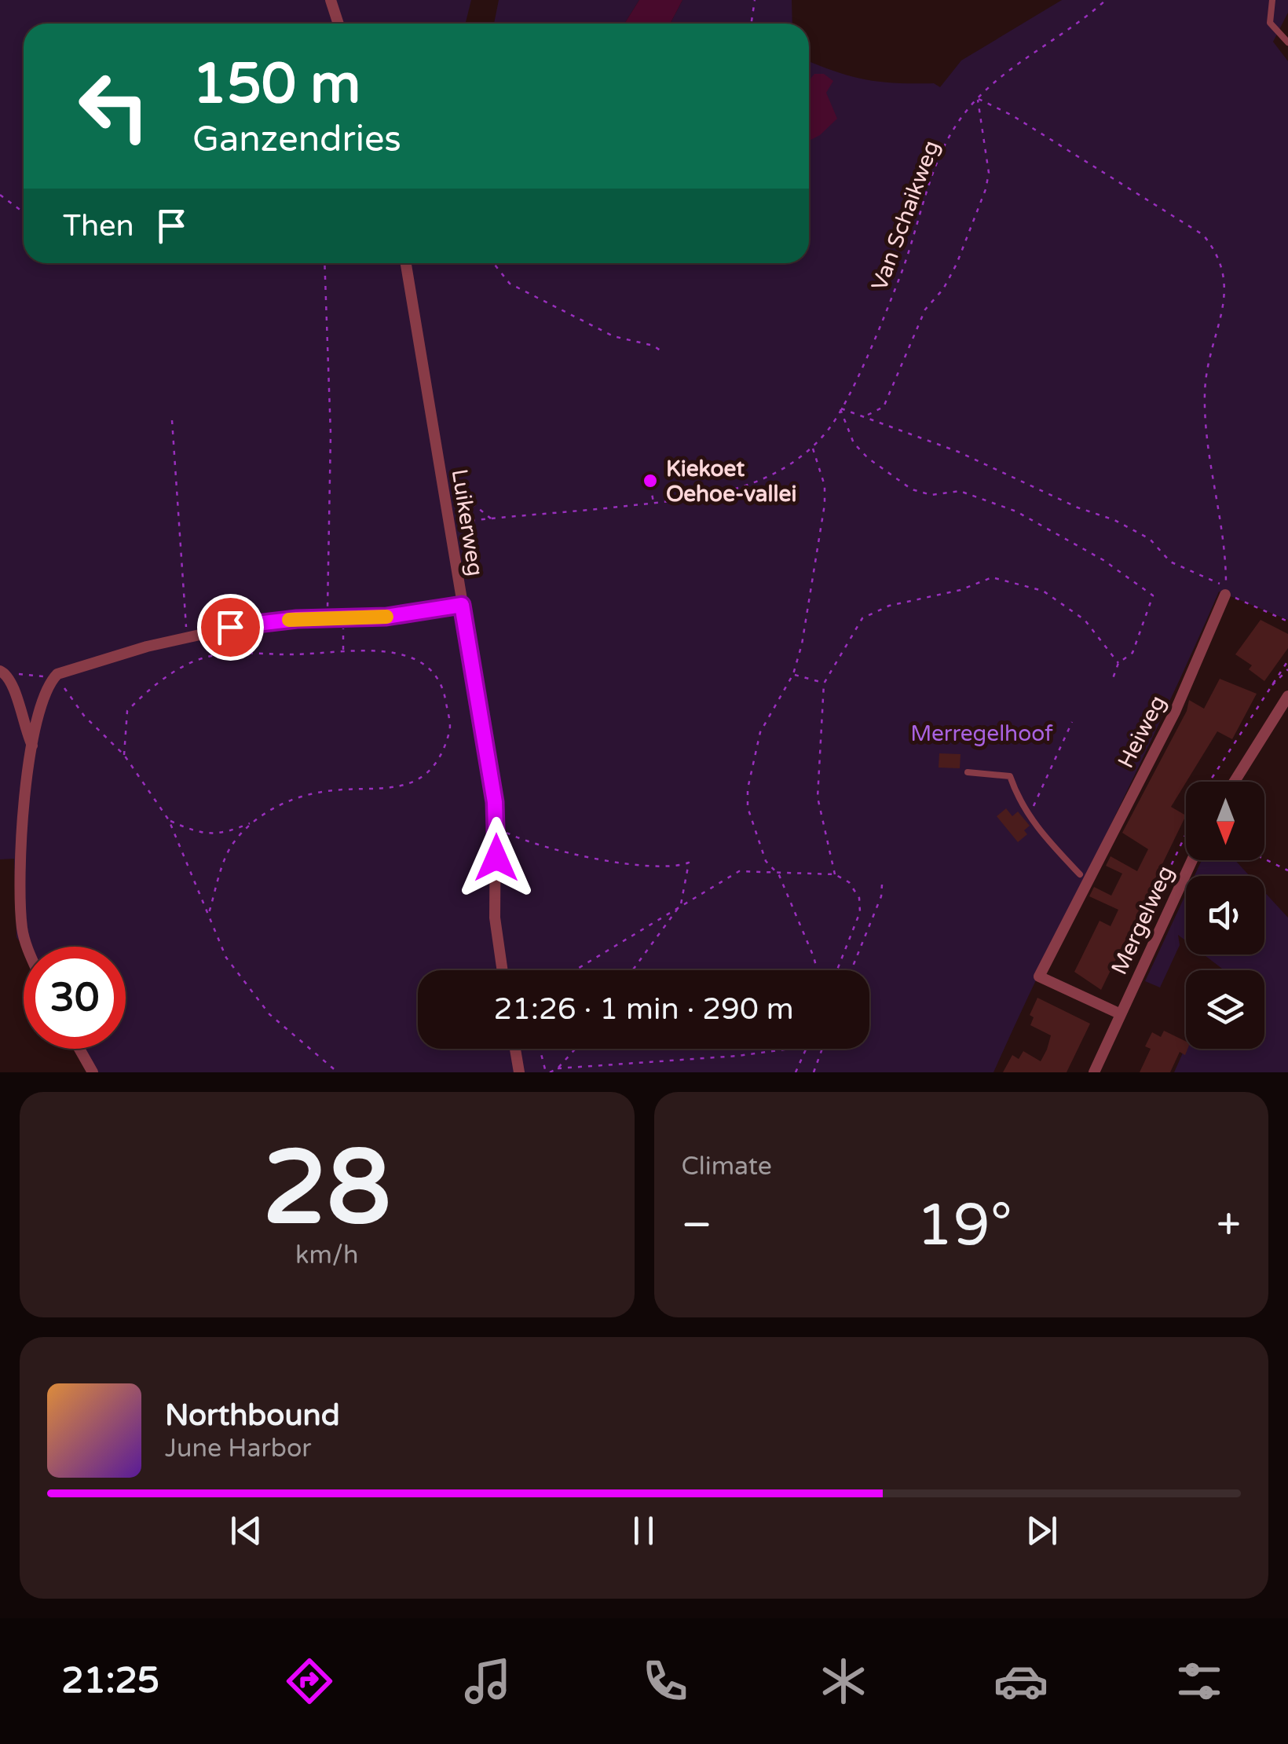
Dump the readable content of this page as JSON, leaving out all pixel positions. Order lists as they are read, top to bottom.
{
  "streets": {
    "street": ["Luikerweg", "Heiweg", "Mergelweg"],
    "path": ["Van Schaikweg"]
  },
  "crossings": [
    ["Heiweg", "Mergelweg"]
  ],
  "parks": ["Merregelhoof"],
  "places": ["Kiekoet Oehoe-vallei"],
  "north": "bottom",
  "page": {
    "turn": ["150 m", "Ganzendries"],
    "then": "Then",
    "limit": "30",
    "trip": "21:26 · 1 min · 290 m",
    "tile": [
      ["28", "km/h"],
      "Climate"
    ],
    "heat": ["−", "19°", "+"],
    "song": ["Northbound", "June Harbor"],
    "tabs": "21:25"
  }
}
